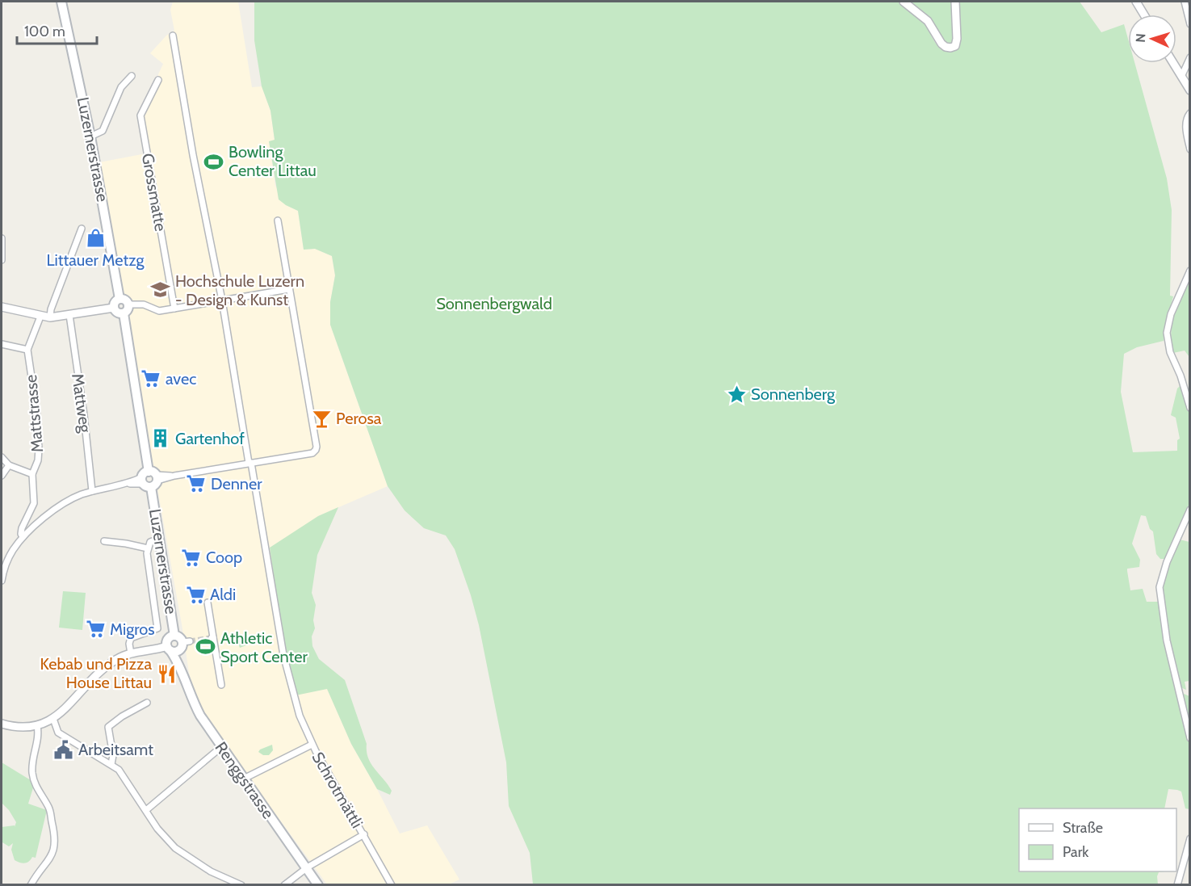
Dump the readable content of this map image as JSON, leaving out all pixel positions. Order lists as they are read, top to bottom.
{
  "streets": {
    "main road": ["Luzernerstrasse", "Renggstrasse"],
    "street": [
      "Grossmatte",
      "Mattweg",
      "Mattstrasse",
      "Schrotmättli"
    ]
  },
  "crossings": [
    ["Luzernerstrasse", "Renggstrasse"],
    ["Renggstrasse", "Schrotmättli"]
  ],
  "parks": ["Sonnenbergwald"],
  "places": {
    "sports": ["Bowling Center Littau", "Athletic Sport Center"],
    "shop": ["Littauer Metzg"],
    "school or university": ["Hochschule Luzern - Design & Kunst"],
    "supermarket": [
      "avec",
      "Denner",
      "Coop",
      "Aldi",
      "Migros"
    ],
    "place": ["Sonnenberg"],
    "bar": ["Perosa"],
    "building": ["Gartenhof"],
    "restaurant": ["Kebab und Pizza House Littau"],
    "public building": ["Arbeitsamt"]
  },
  "legend": ["Straße", "Park"],
  "scale_bar": "100 m",
  "north": "left"
}
